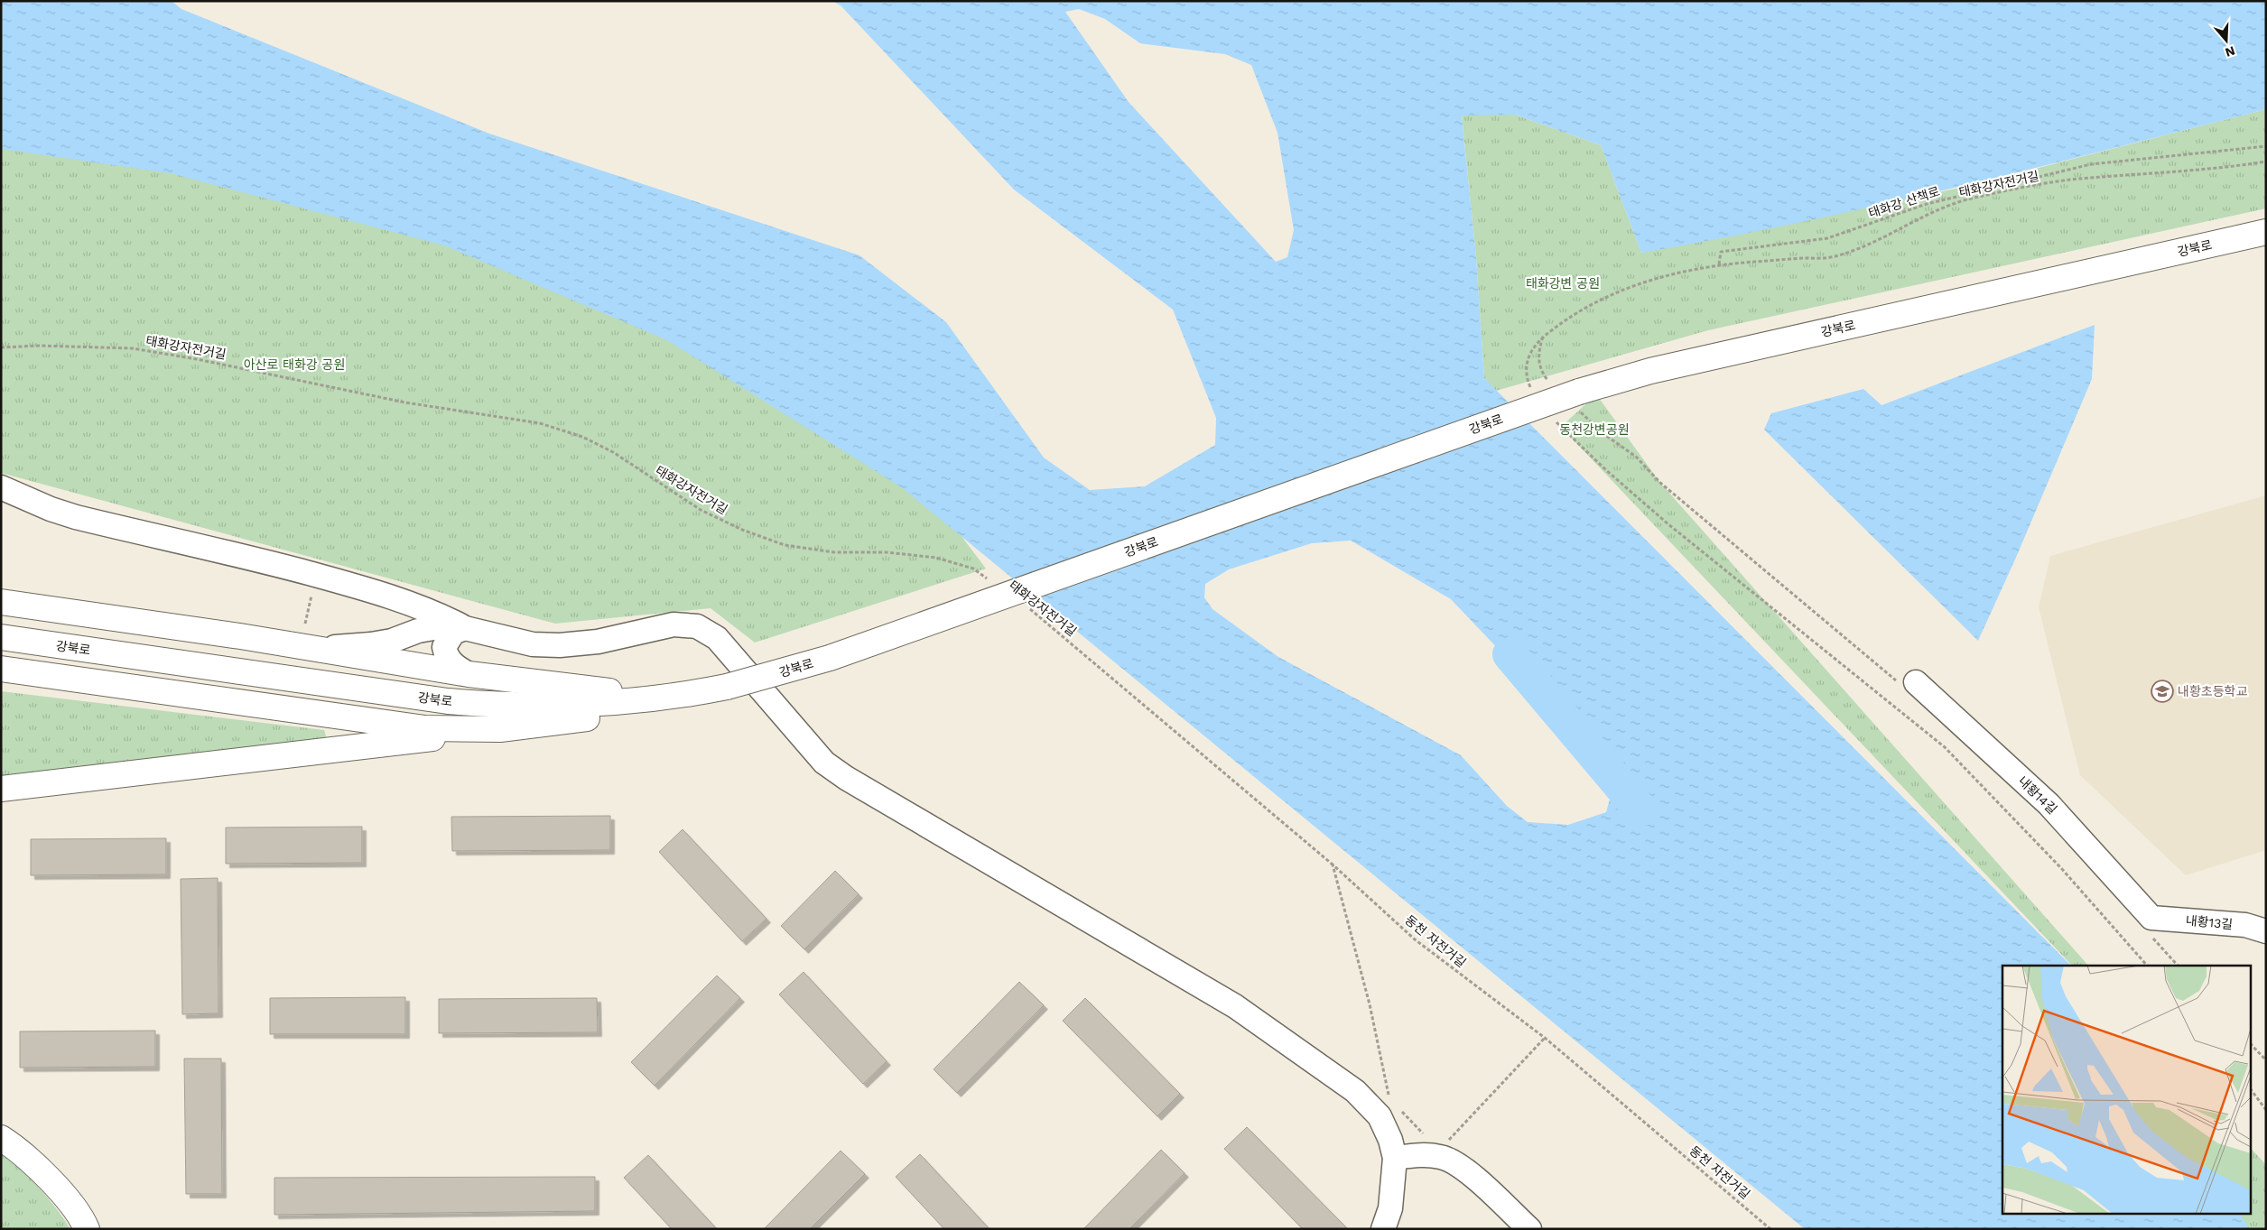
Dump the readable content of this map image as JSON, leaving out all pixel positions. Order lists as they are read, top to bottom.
{
  "streets": {
    "main road": ["강북로"],
    "street": ["내황14길", "내황13길"],
    "path": ["태화강자전거길", "태화강 산책로", "동천 자전거길"]
  },
  "crossings": [
    ["태화강자전거길", "태화강 산책로"],
    ["태화강자전거길", "동천 자전거길"],
    ["내황14길", "내황13길"]
  ],
  "parks": ["태화강변 공원", "아산로 태화강 공원", "동천강변공원"],
  "places": {
    "school or university": ["내황초등학교"]
  },
  "north": "bottom"
}
